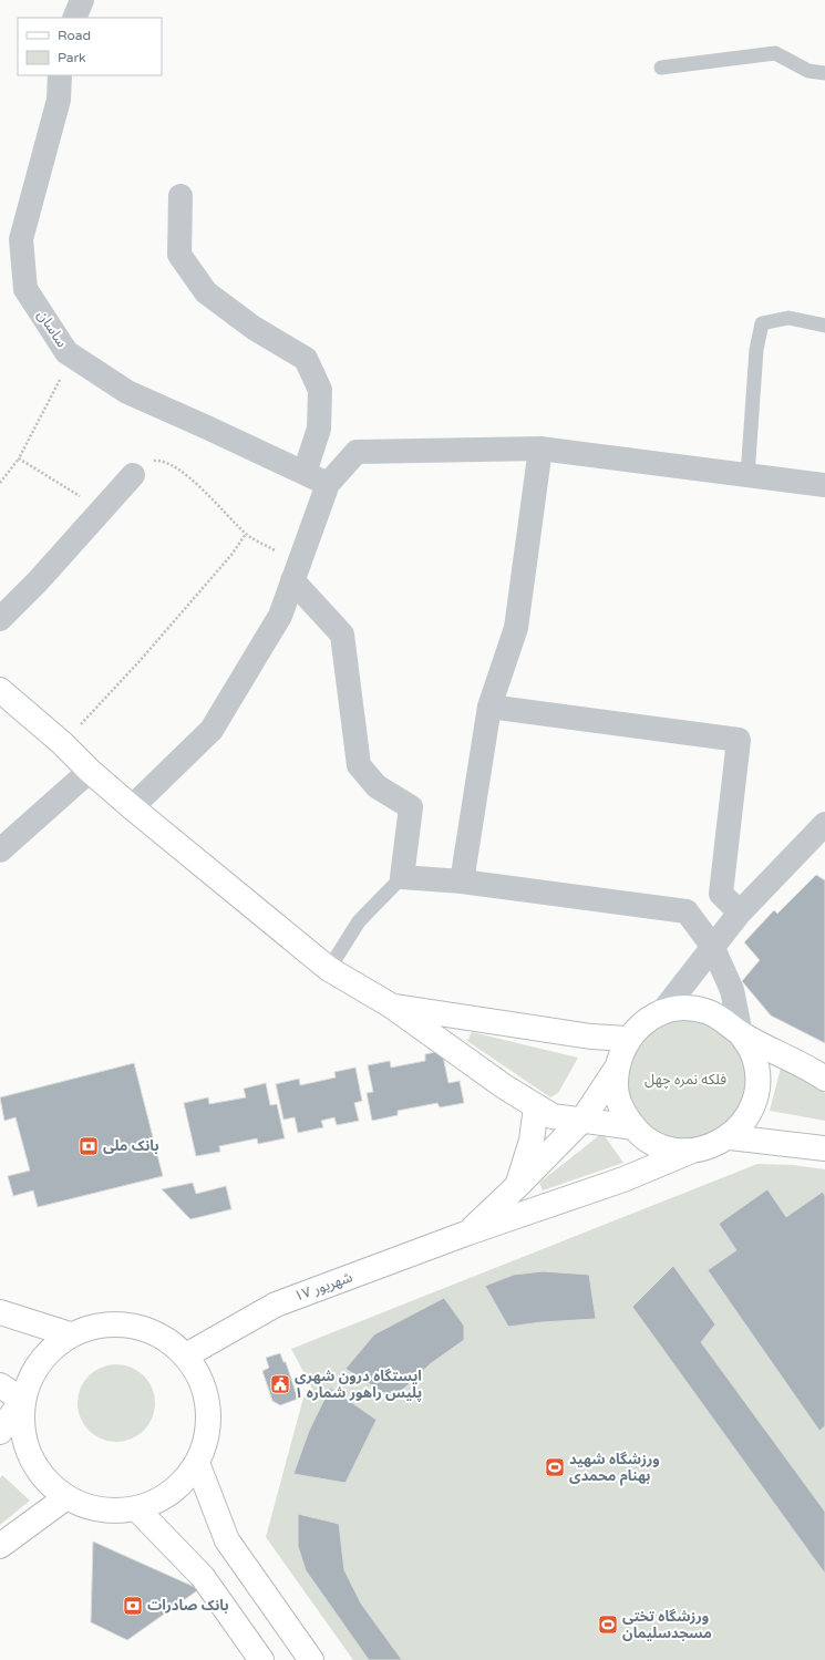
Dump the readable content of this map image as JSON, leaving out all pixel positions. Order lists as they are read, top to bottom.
{
  "streets": {
    "main road": ["۱۷ شهریور"],
    "street": ["ساسان"]
  },
  "parks": ["فلکه نمره چهل"],
  "places": {
    "bank": ["بانک ملی", "بانک صادرات"],
    "public building": ["ایستگاه درون شهری پلیس راهور شماره ۱"],
    "sports": ["ورزشگاه شهید بهنام محمدی", "ورزشگاه تختی مسجدسلیمان"]
  },
  "legend": ["Road", "Park"]
}
